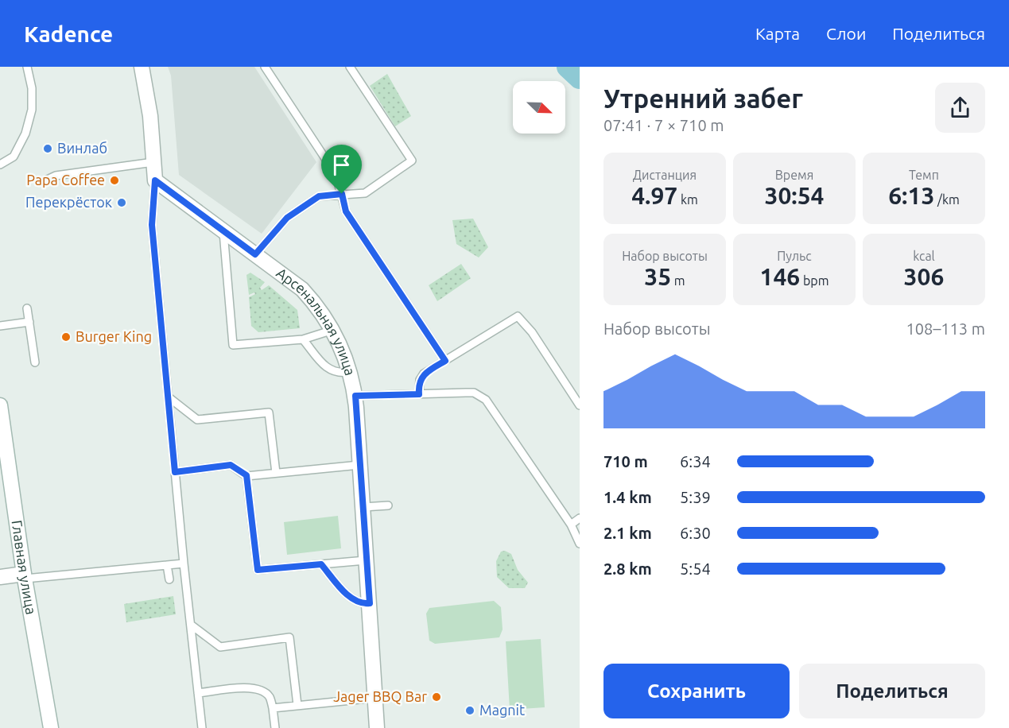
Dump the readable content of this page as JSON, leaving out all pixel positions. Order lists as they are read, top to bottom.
{
  "streets": {
    "street": ["Арсенальная улица", "Главная улица"]
  },
  "places": [
    "Винлаб",
    "Papa Coffee",
    "Перекрёсток",
    "Burger King",
    "Jager BBQ Bar",
    "Magnit"
  ],
  "north": "bottom right",
  "page": {
    "header": "Kadence",
    "nav": ["Карта", "Слои", "Поделиться"],
    "heading": ["Утренний забег", "07:41 · 7 × 710 m"],
    "stats": [
      ["Дистанция", "4.97 km"],
      ["Время", "30:54"],
      ["Темп", "6:13 /km"],
      ["Набор высоты", "35 m"],
      ["Пульс", "146 bpm"],
      ["kcal", "306"]
    ],
    "chart": ["Набор высоты", "108–113 m"],
    "list": [
      {
        "name": "710 m",
        "note": "6:34"
      },
      {
        "name": "1.4 km",
        "note": "5:39"
      },
      {
        "name": "2.1 km",
        "note": "6:30"
      },
      {
        "name": "2.8 km",
        "note": "5:54"
      }
    ],
    "buttons": ["Сохранить", "Поделиться"]
  }
}
